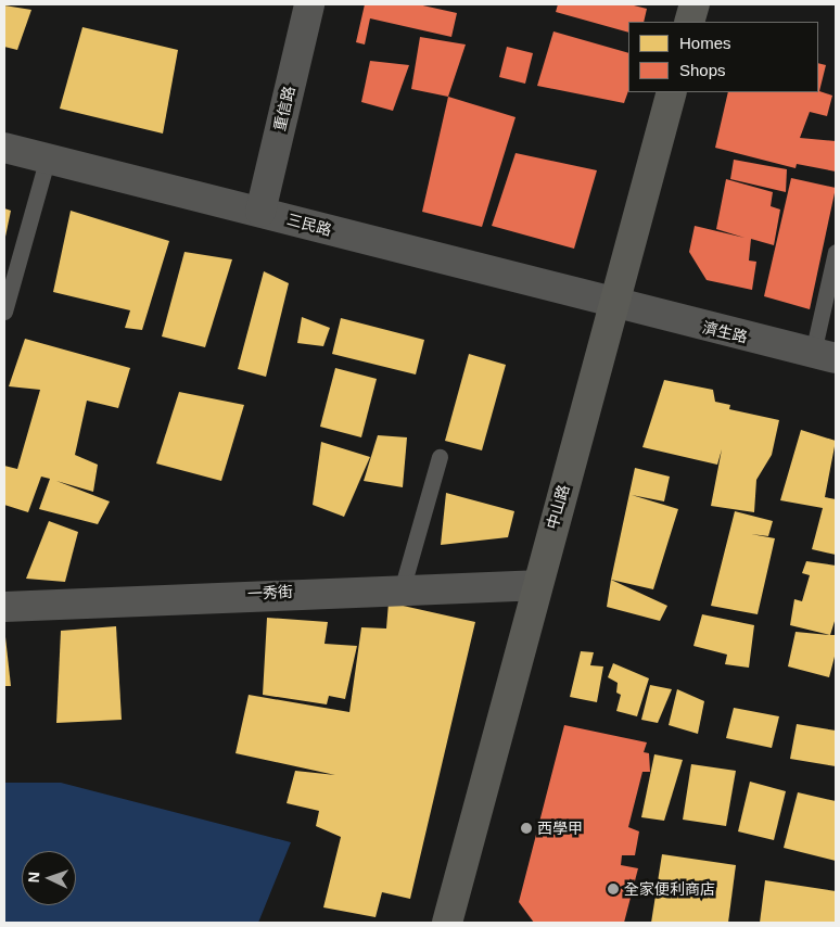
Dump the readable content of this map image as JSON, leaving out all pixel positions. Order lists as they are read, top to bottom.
{
  "streets": {
    "main road": ["中山路"],
    "street": [
      "重信路",
      "三民路",
      "濟生路",
      "一秀街"
    ]
  },
  "crossings": [
    ["重信路", "三民路"],
    ["三民路", "濟生路"],
    ["三民路", "中山路"],
    ["濟生路", "中山路"],
    ["中山路", "一秀街"]
  ],
  "places": ["西學甲", "全家便利商店"],
  "legend": ["Homes", "Shops"],
  "north": "left"
}
